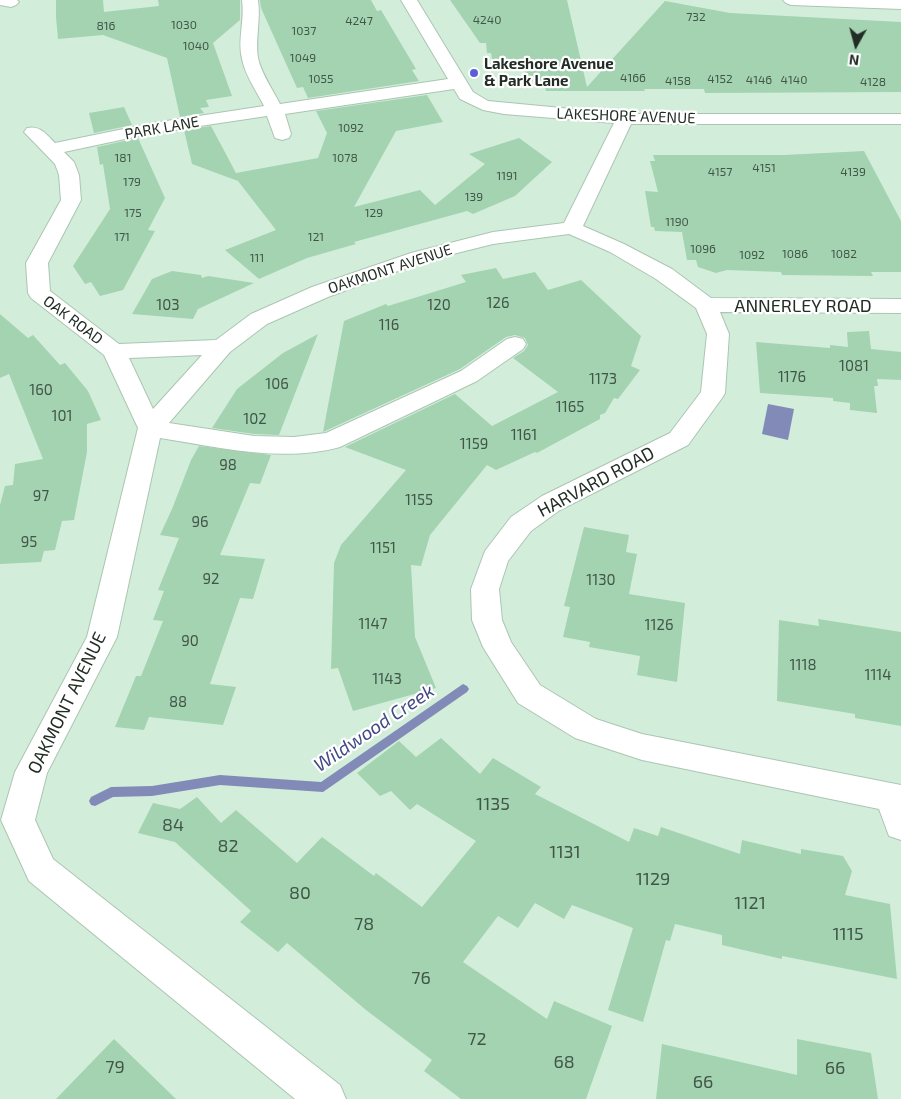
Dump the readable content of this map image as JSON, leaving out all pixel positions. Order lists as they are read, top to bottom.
{
  "streets": {
    "street": [
      "LAKESHORE AVENUE",
      "PARK LANE",
      "OAKMONT AVENUE",
      "ANNERLEY ROAD",
      "OAK ROAD",
      "HARVARD ROAD"
    ]
  },
  "crossings": [
    ["LAKESHORE AVENUE", "PARK LANE"],
    ["PARK LANE", "OAK ROAD"],
    ["OAKMONT AVENUE", "OAK ROAD"],
    ["ANNERLEY ROAD", "HARVARD ROAD"]
  ],
  "water": ["Wildwood Creek"],
  "places": ["Lakeshore Avenue & Park Lane"],
  "house_numbers": [
    "732",
    "4240",
    "4247",
    "1030",
    "816",
    "1037",
    "1040",
    "1049",
    "4166",
    "1055",
    "4152",
    "4146",
    "4140",
    "4158",
    "4128",
    "1092",
    "181",
    "1078",
    "4151",
    "4157",
    "4139",
    "1191",
    "179",
    "139",
    "175",
    "129",
    "1190",
    "171",
    "121",
    "1096",
    "1086",
    "1082",
    "1092",
    "111",
    "126",
    "103",
    "120",
    "116",
    "1081",
    "1176",
    "1173",
    "106",
    "160",
    "1165",
    "101",
    "102",
    "1161",
    "1159",
    "98",
    "97",
    "1155",
    "96",
    "95",
    "1151",
    "92",
    "1130",
    "1147",
    "1126",
    "90",
    "1118",
    "1114",
    "1143",
    "88",
    "1135",
    "84",
    "82",
    "1131",
    "1129",
    "80",
    "1121",
    "78",
    "1115",
    "76",
    "72",
    "68",
    "79",
    "66",
    "66"
  ],
  "north": "bottom"
}
